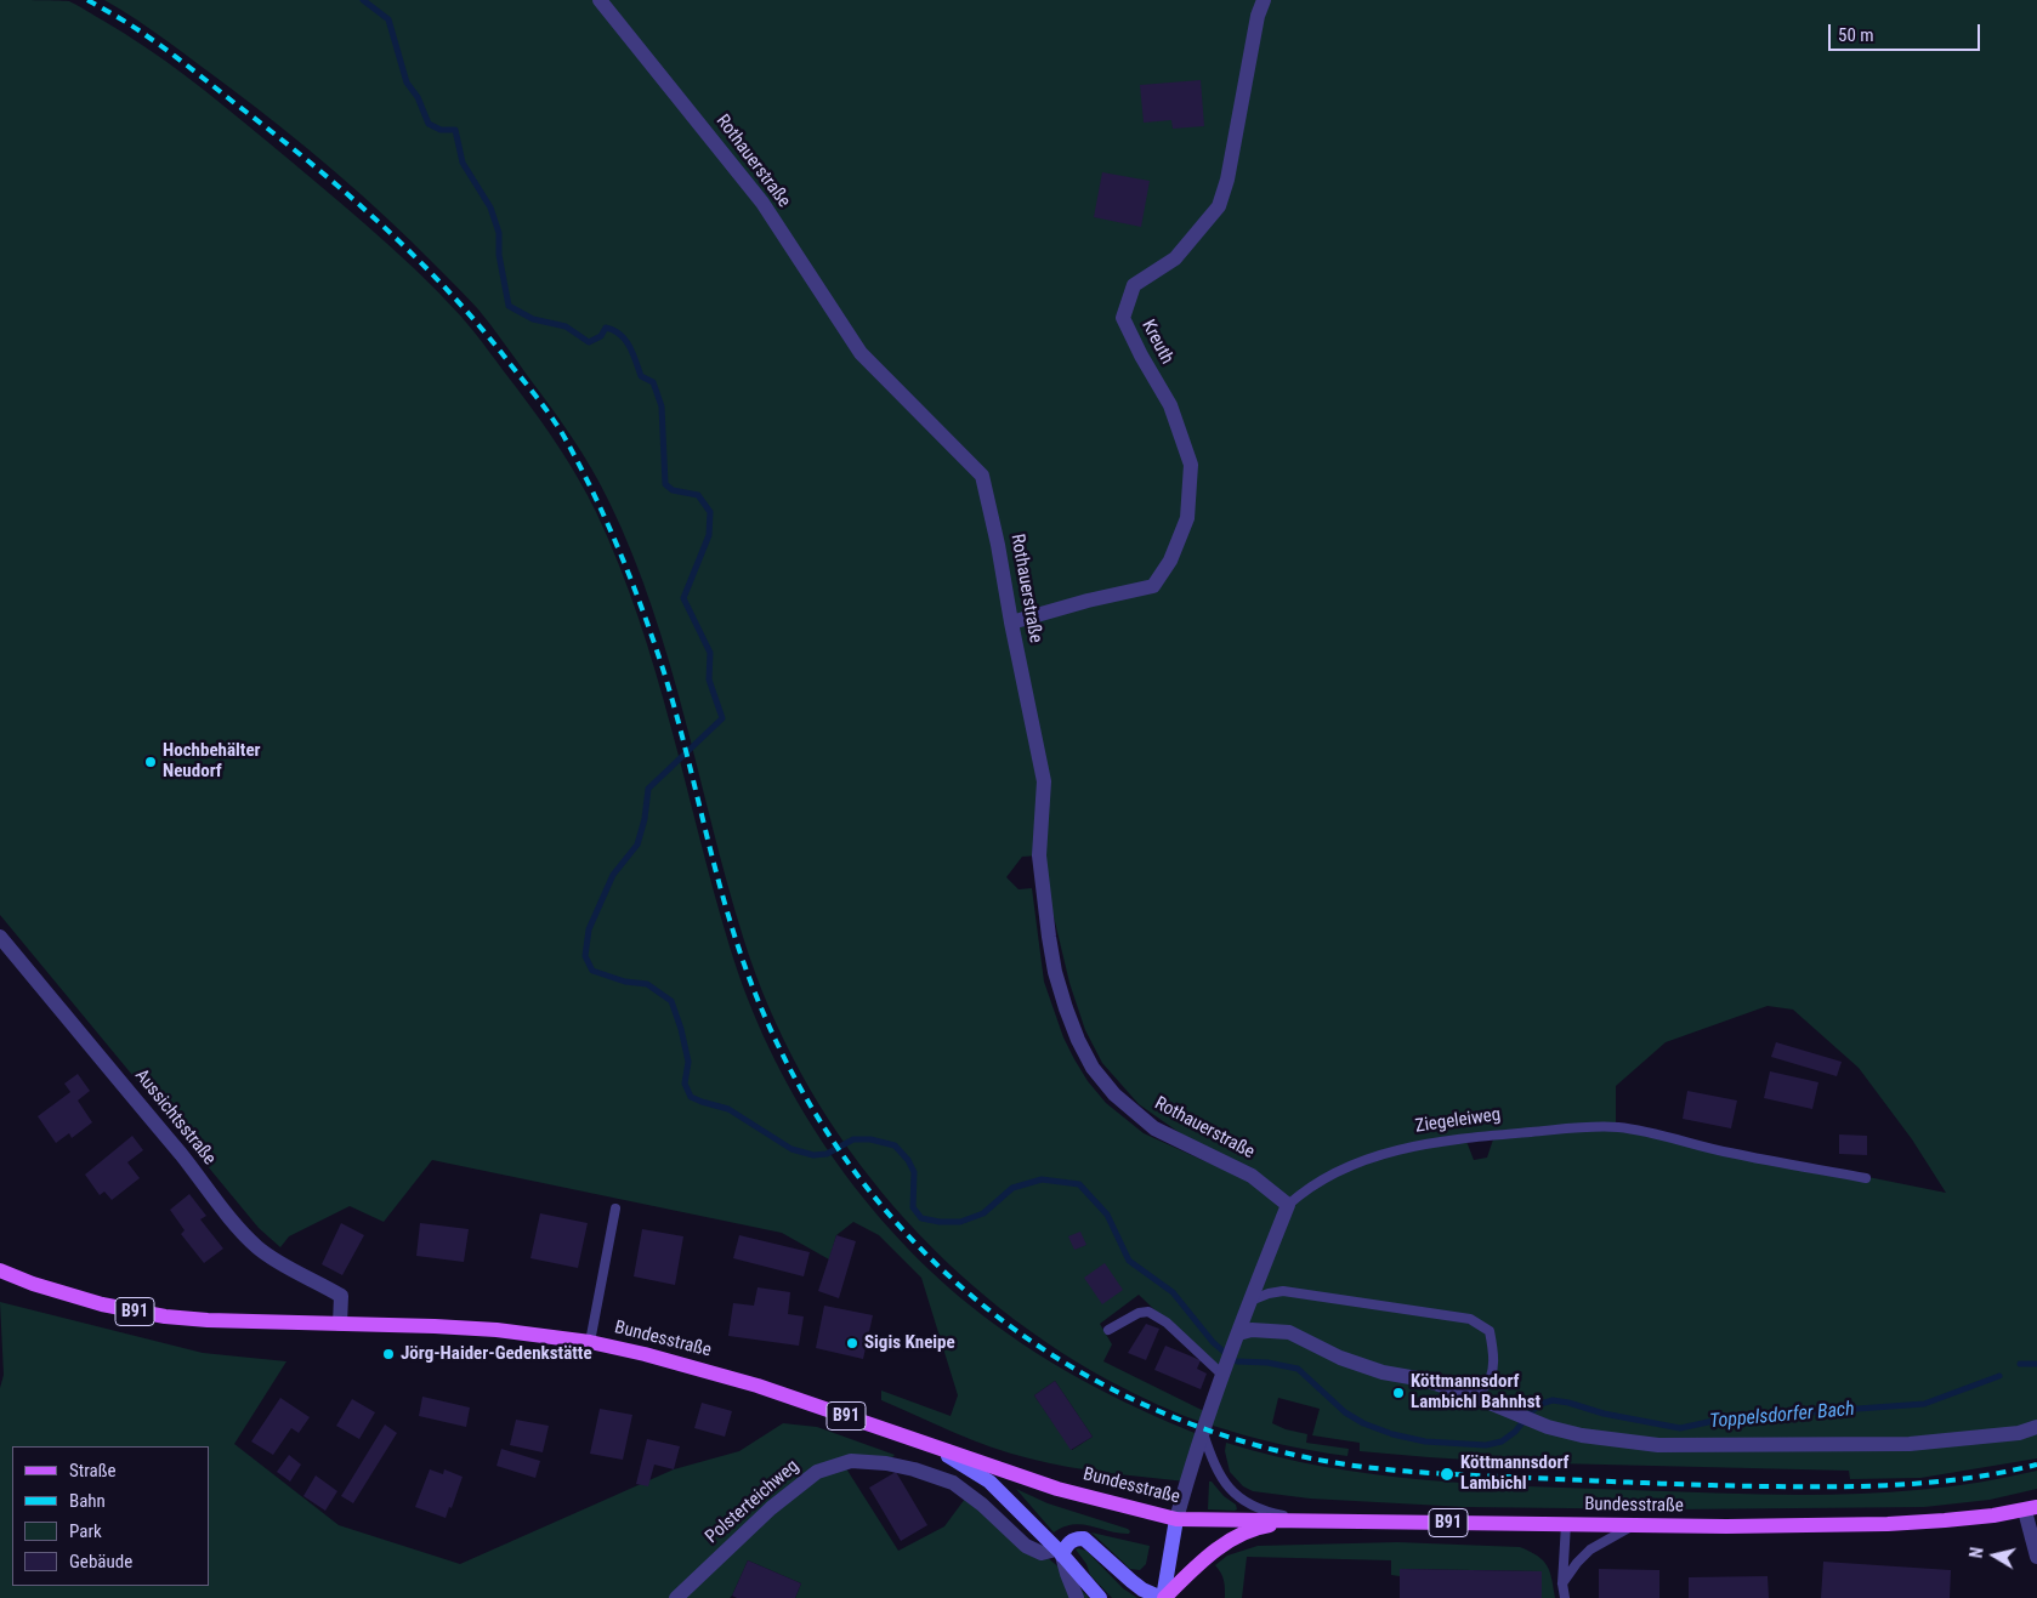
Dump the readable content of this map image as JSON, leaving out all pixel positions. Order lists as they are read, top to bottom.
{
  "streets": {
    "main road": ["B91", "Bundesstraße"],
    "street": [
      "Rothauerstraße",
      "Kreuth",
      "Aussichtsstraße",
      "Ziegeleiweg",
      "Polsterteichweg"
    ]
  },
  "crossings": [
    ["Rothauerstraße", "Kreuth"],
    ["Rothauerstraße", "Ziegeleiweg"],
    ["Aussichtsstraße", "Bundesstraße"],
    ["Ziegeleiweg", "Bundesstraße"]
  ],
  "water": ["Toppelsdorfer Bach"],
  "places": [
    "Hochbehälter Neudorf",
    "Sigis Kneipe",
    "Jörg-Haider-Gedenkstätte",
    "Köttmannsdorf Lambichl Bahnhst",
    "Köttmannsdorf Lambichl"
  ],
  "legend": [
    "Straße",
    "Bahn",
    "Park",
    "Gebäude"
  ],
  "scale_bar": "50 m",
  "north": "left"
}
